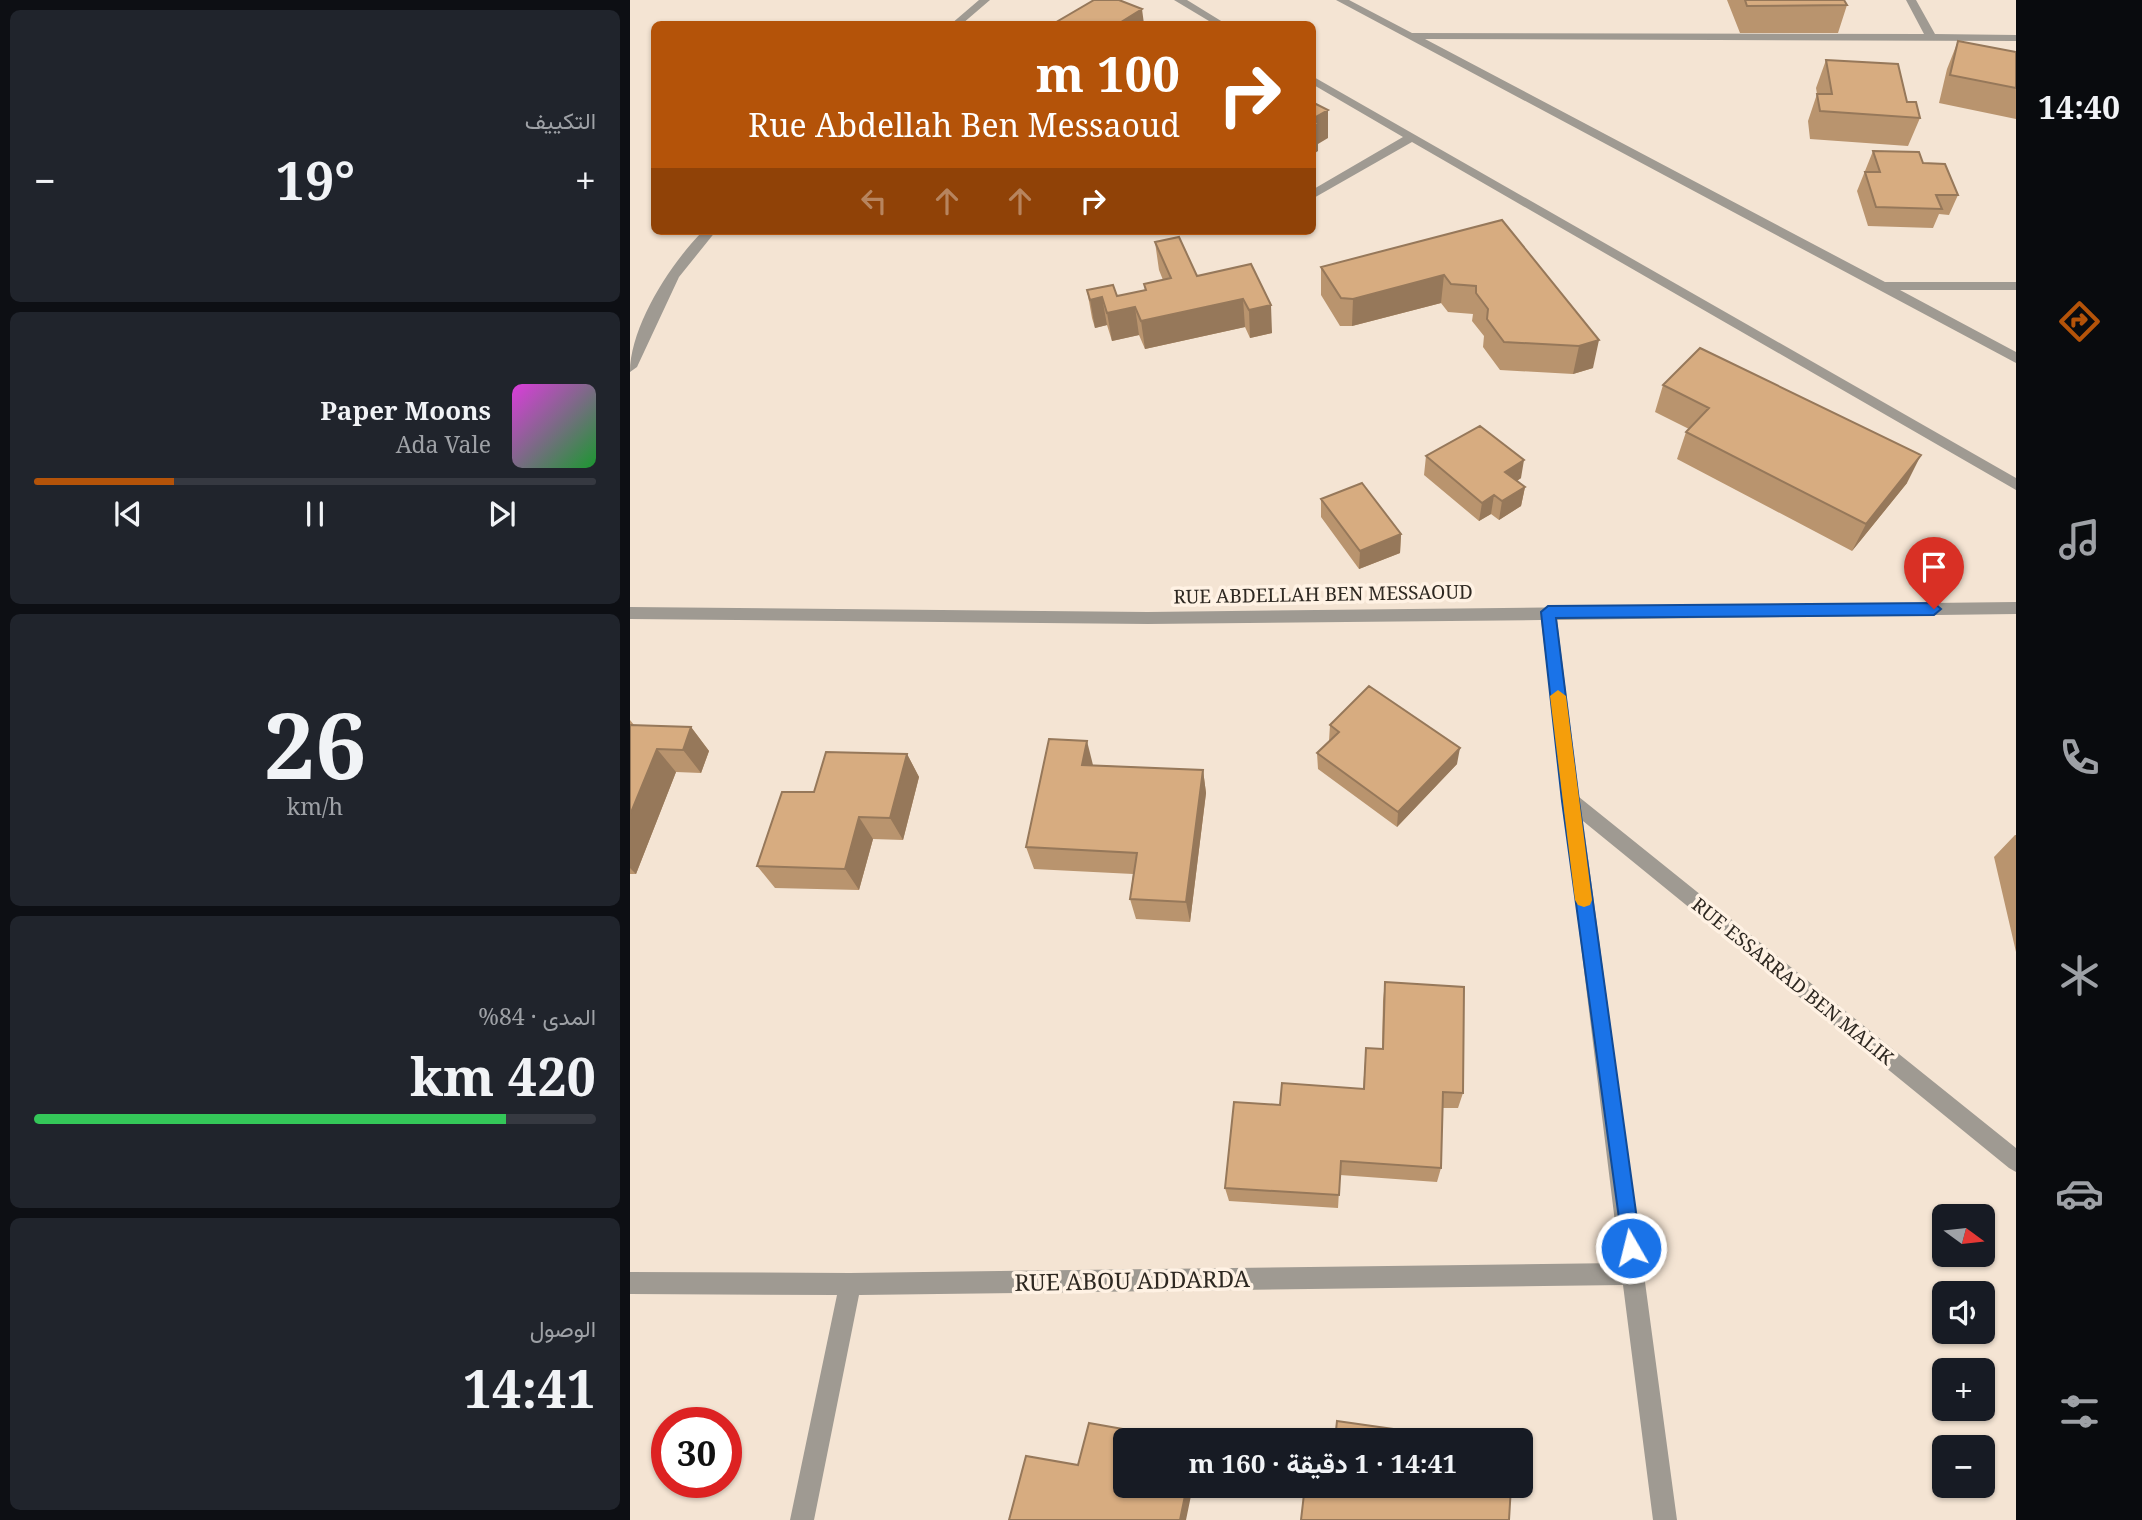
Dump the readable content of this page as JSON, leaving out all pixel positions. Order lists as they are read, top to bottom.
{
  "streets": {
    "street": ["RUE ABDELLAH BEN MESSAOUD", "RUE ESSARRAD BEN MALIK", "RUE ABOU ADDARDA"]
  },
  "north": "right",
  "page": {
    "tabs": "14:40",
    "tile": [
      "التكييف",
      ["26", "km/h"],
      ["المدى · 84%", "420 km"],
      ["الوصول", "14:41"]
    ],
    "turn": ["100 m", "Rue Abdellah Ben Messaoud"],
    "heat": ["−", "19°", "+"],
    "song": ["Paper Moons", "Ada Vale"],
    "map_buttons": ["+", "−"],
    "limit": "30",
    "trip": "14:41 · 1 دقيقة · 160 m"
  }
}
